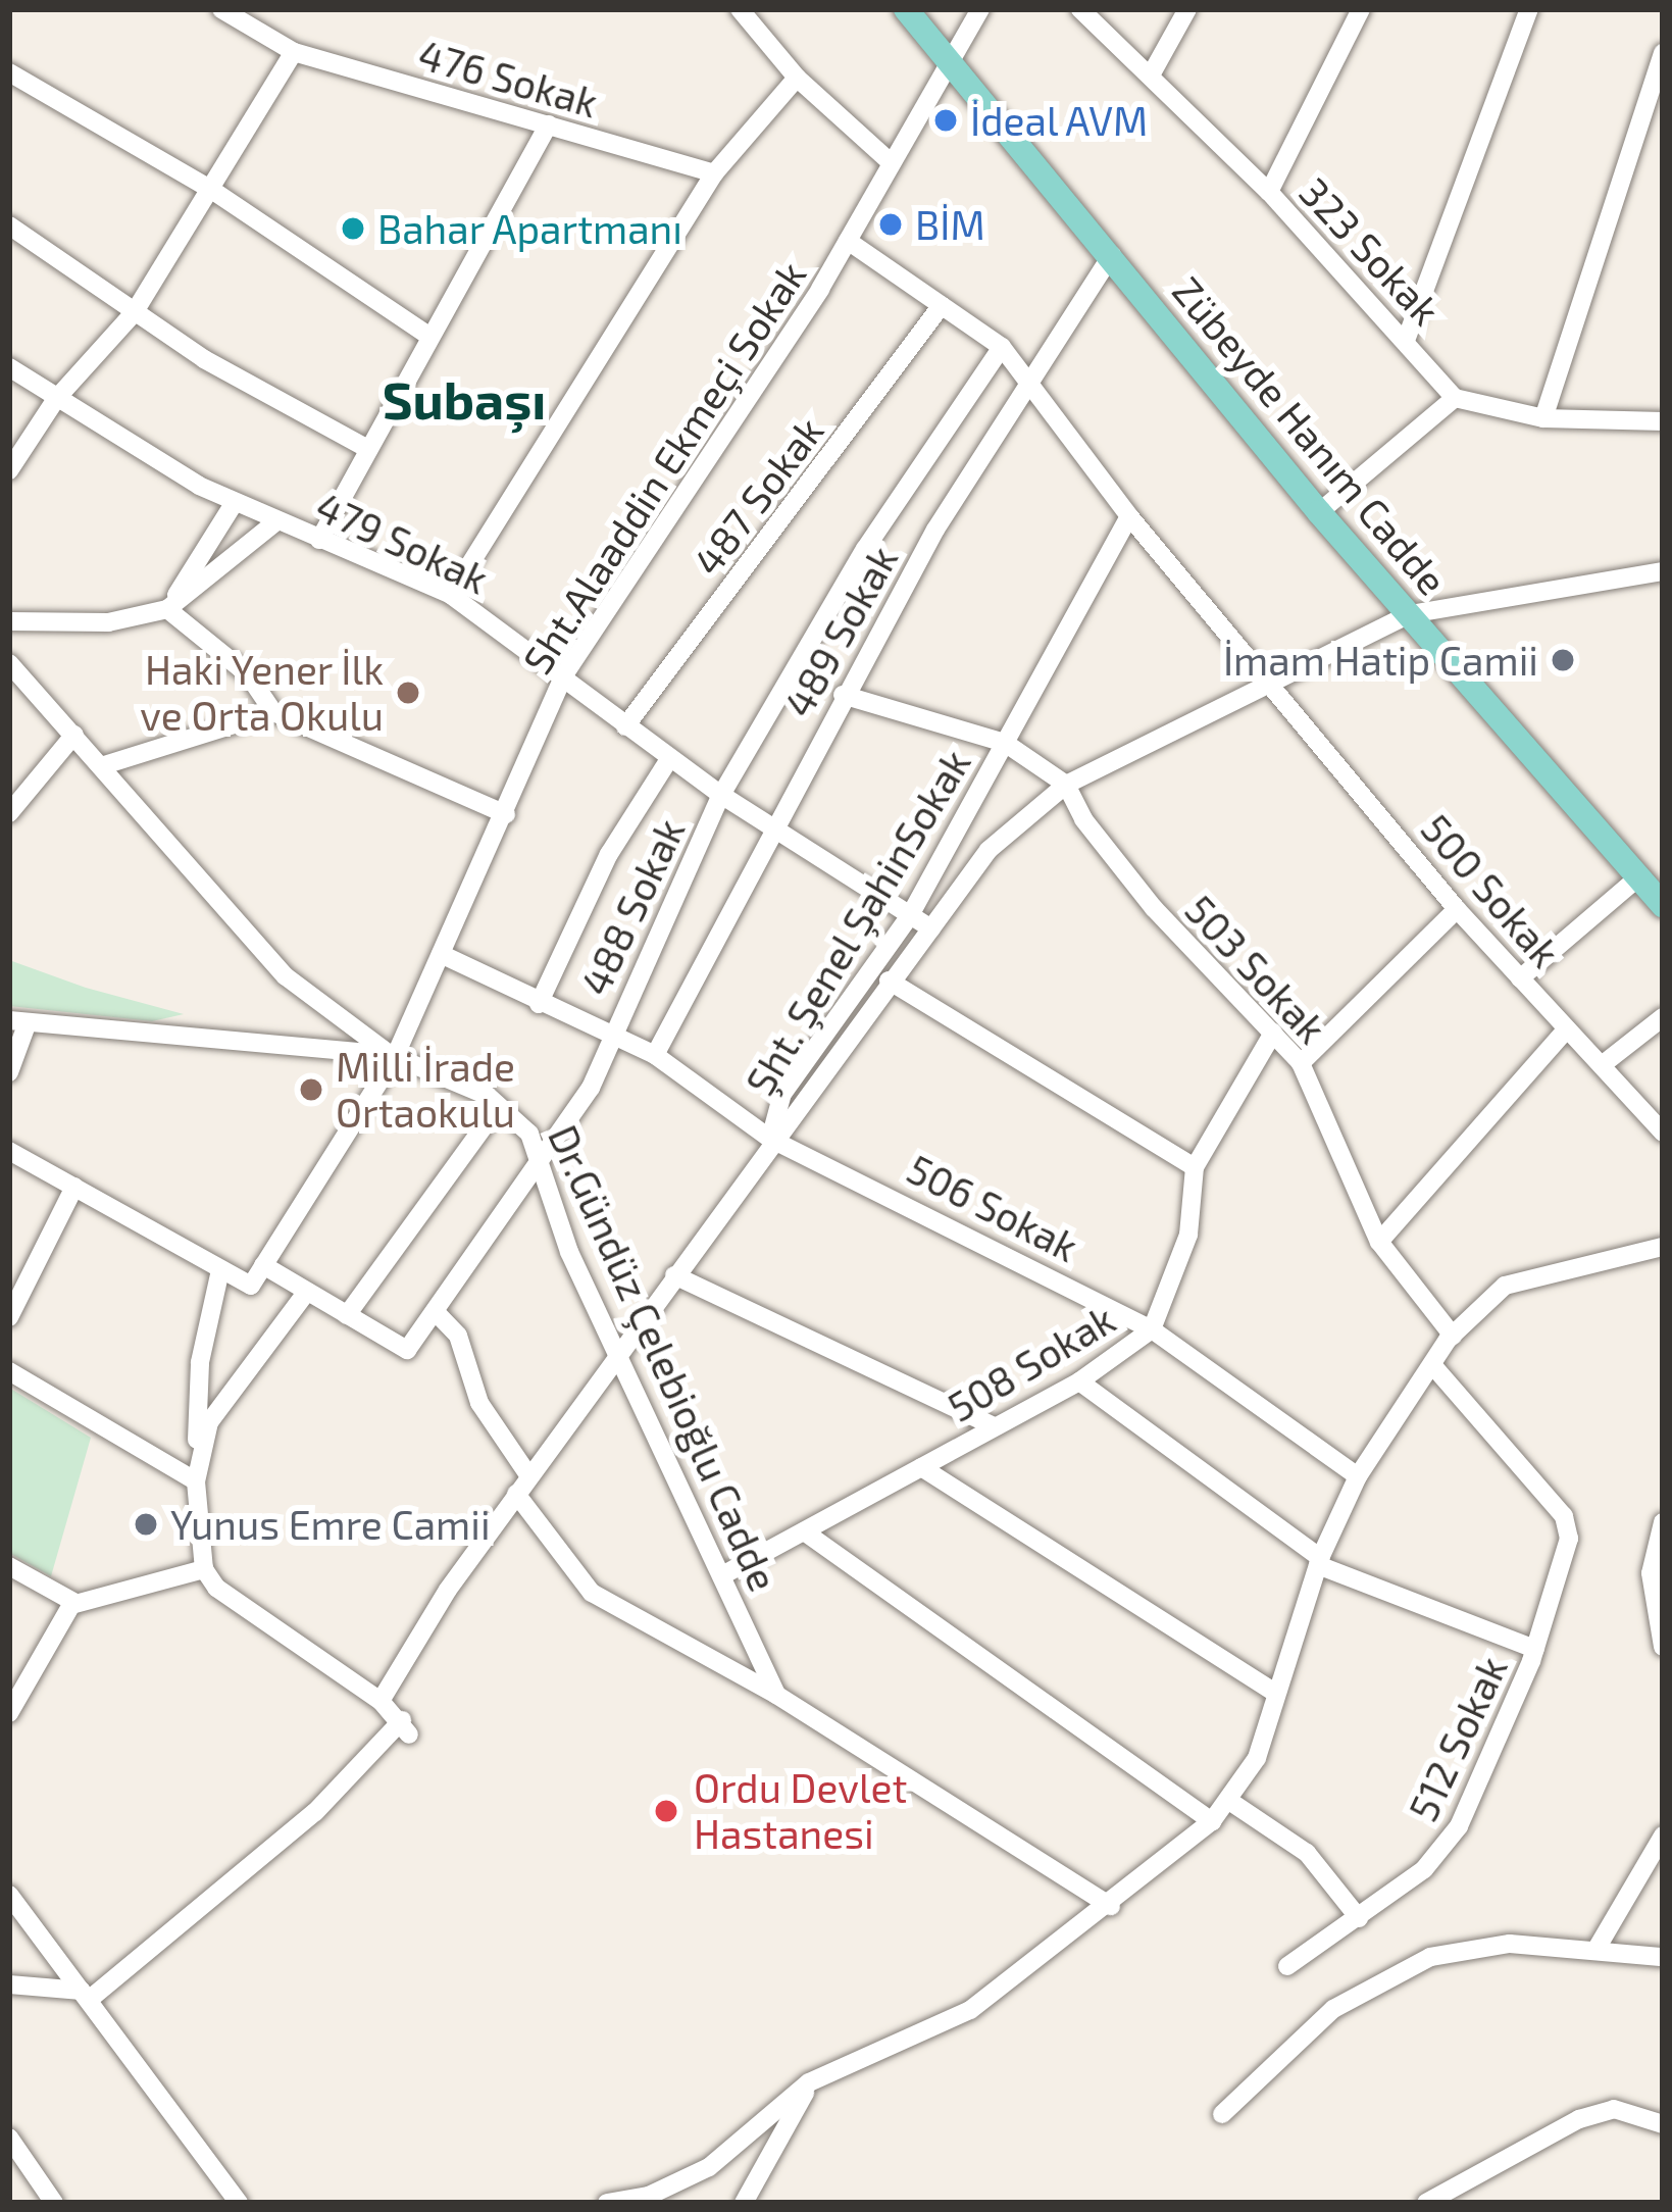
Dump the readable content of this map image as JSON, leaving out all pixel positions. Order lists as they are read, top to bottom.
{
  "streets": {
    "main road": ["Zübeyde Hanım Cadde"],
    "street": [
      "476 Sokak",
      "323 Sokak",
      "Sht.Alaaddin Ekmeçi Sokak",
      "487 Sokak",
      "479 Sokak",
      "489 Sokak",
      "500 Sokak",
      "488 Sokak",
      "Şht. Şenel ŞahinSokak",
      "503 Sokak",
      "506 Sokak",
      "Dr.Gündüz Çelebioğlu Cadde",
      "508 Sokak",
      "512 Sokak"
    ]
  },
  "crossings": [
    ["Zübeyde Hanım Cadde", "Sht.Alaaddin Ekmeçi Sokak"],
    ["Zübeyde Hanım Cadde", "489 Sokak"],
    ["Zübeyde Hanım Cadde", "Şht. Şenel ŞahinSokak"],
    ["Sht.Alaaddin Ekmeçi Sokak", "479 Sokak"],
    ["Sht.Alaaddin Ekmeçi Sokak", "500 Sokak"],
    ["Sht.Alaaddin Ekmeçi Sokak", "488 Sokak"],
    ["Sht.Alaaddin Ekmeçi Sokak", "506 Sokak"],
    ["Sht.Alaaddin Ekmeçi Sokak", "Dr.Gündüz Çelebioğlu Cadde"],
    ["487 Sokak", "479 Sokak"],
    ["487 Sokak", "500 Sokak"],
    ["479 Sokak", "489 Sokak"],
    ["479 Sokak", "488 Sokak"],
    ["479 Sokak", "Şht. Şenel ŞahinSokak"],
    ["489 Sokak", "500 Sokak"],
    ["489 Sokak", "506 Sokak"],
    ["500 Sokak", "488 Sokak"],
    ["500 Sokak", "Şht. Şenel ŞahinSokak"],
    ["488 Sokak", "506 Sokak"],
    ["488 Sokak", "Dr.Gündüz Çelebioğlu Cadde"],
    ["Şht. Şenel ŞahinSokak", "503 Sokak"],
    ["Şht. Şenel ŞahinSokak", "506 Sokak"],
    ["Şht. Şenel ŞahinSokak", "Dr.Gündüz Çelebioğlu Cadde"],
    ["503 Sokak", "508 Sokak"],
    ["506 Sokak", "508 Sokak"],
    ["Dr.Gündüz Çelebioğlu Cadde", "508 Sokak"]
  ],
  "districts": ["Subaşı"],
  "places": [
    "İdeal AVM",
    "BİM",
    "Bahar Apartmanı",
    "İmam Hatip Camii",
    "Haki Yener İlk ve Orta Okulu",
    "Milli İrade Ortaokulu",
    "Yunus Emre Camii",
    "Ordu Devlet Hastanesi"
  ]
}
